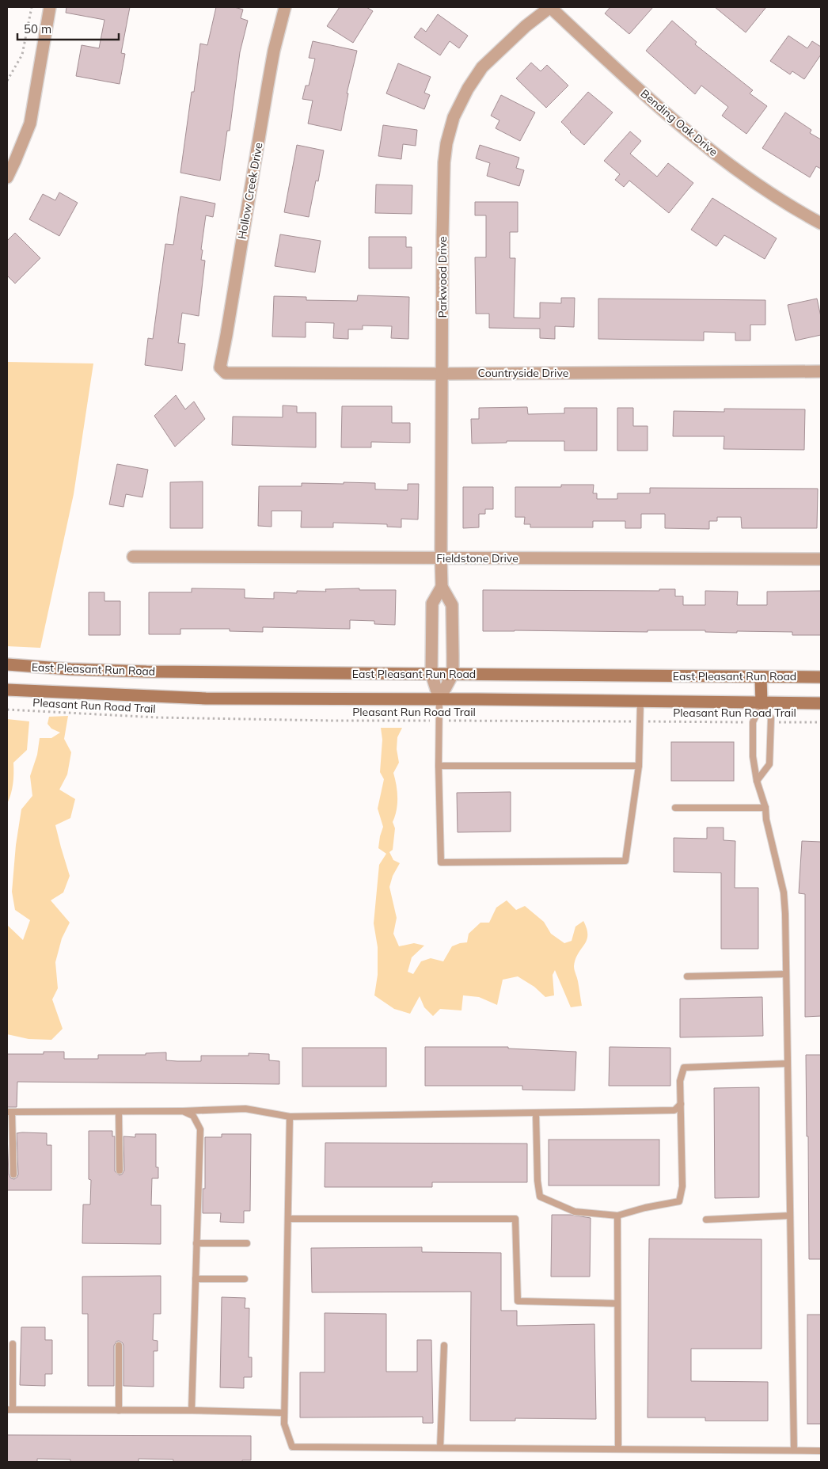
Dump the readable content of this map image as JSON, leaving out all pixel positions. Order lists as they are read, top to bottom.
{
  "streets": {
    "main road": ["East Pleasant Run Road"],
    "street": [
      "Bending Oak Drive",
      "Hollow Creek Drive",
      "Parkwood Drive",
      "Countryside Drive",
      "Fieldstone Drive"
    ],
    "path": ["Pleasant Run Road Trail"]
  },
  "crossings": [
    ["Bending Oak Drive", "Parkwood Drive"],
    ["Hollow Creek Drive", "Countryside Drive"],
    ["Parkwood Drive", "Countryside Drive"],
    ["Parkwood Drive", "Fieldstone Drive"],
    ["Parkwood Drive", "East Pleasant Run Road"]
  ],
  "scale_bar": "50 m"
}
